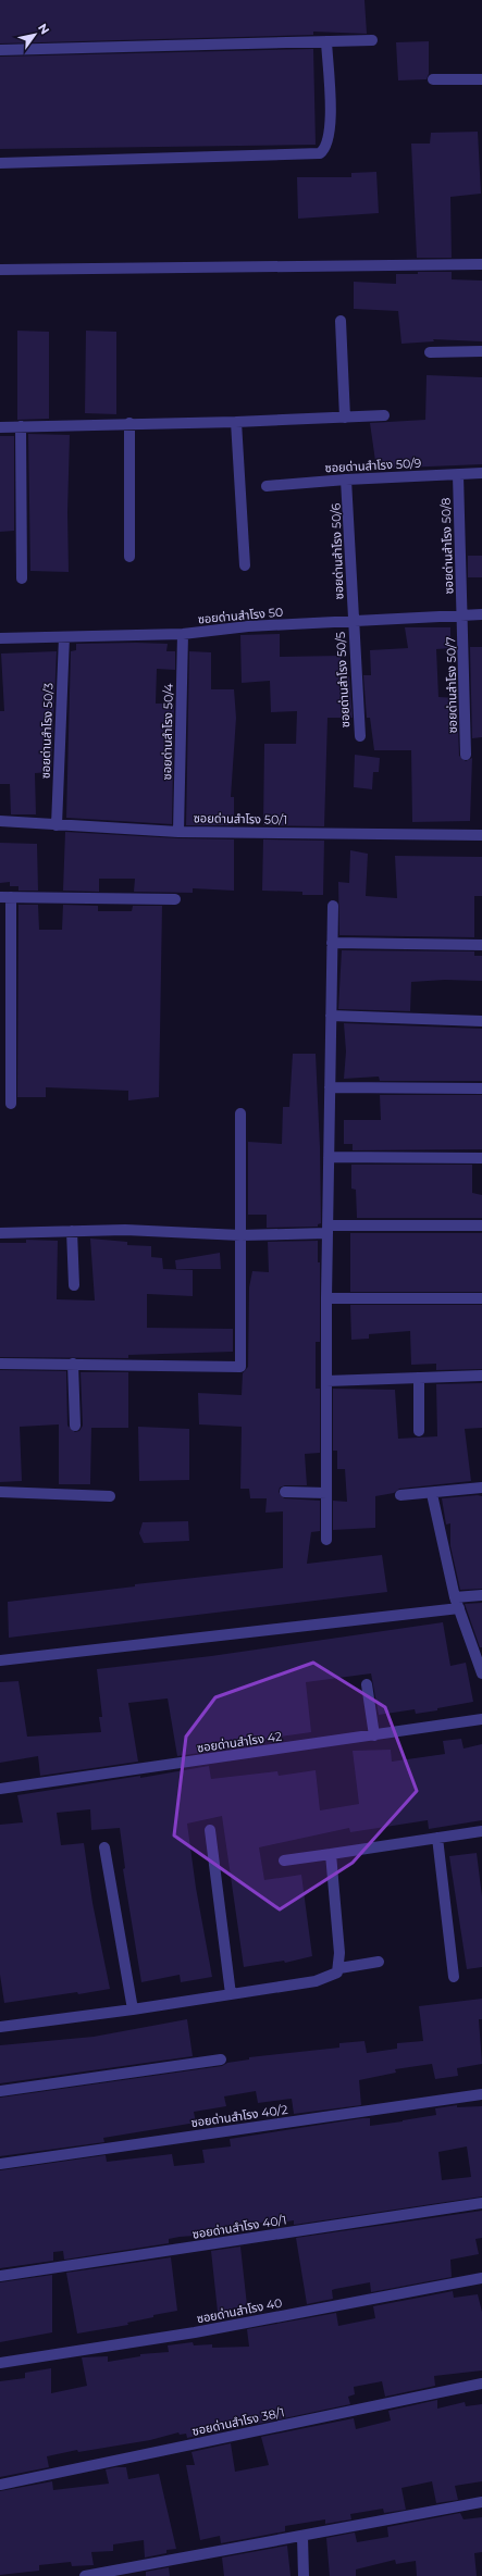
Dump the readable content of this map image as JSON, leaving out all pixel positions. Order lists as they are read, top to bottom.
{
  "streets": {
    "street": [
      "ซอยด่านสำโรง 50/9",
      "ซอยด่านสำโรง 50/8",
      "ซอยด่านสำโรง 50/6",
      "ซอยด่านสำโรง 50",
      "ซอยด่านสำโรง 50/5",
      "ซอยด่านสำโรง 50/7",
      "ซอยด่านสำโรง 50/3",
      "ซอยด่านสำโรง 50/4",
      "ซอยด่านสำโรง 50/1",
      "ซอยด่านสำโรง 42",
      "ซอยด่านสำโรง 40/2",
      "ซอยด่านสำโรง 40/1",
      "ซอยด่านสำโรง 40",
      "ซอยด่านสำโรง 38/1"
    ]
  },
  "crossings": [
    ["ซอยด่านสำโรง 50/9", "ซอยด่านสำโรง 50/8"],
    ["ซอยด่านสำโรง 50/9", "ซอยด่านสำโรง 50/6"],
    ["ซอยด่านสำโรง 50/8", "ซอยด่านสำโรง 50"],
    ["ซอยด่านสำโรง 50/8", "ซอยด่านสำโรง 50/7"],
    ["ซอยด่านสำโรง 50/6", "ซอยด่านสำโรง 50"],
    ["ซอยด่านสำโรง 50/6", "ซอยด่านสำโรง 50/5"],
    ["ซอยด่านสำโรง 50", "ซอยด่านสำโรง 50/5"],
    ["ซอยด่านสำโรง 50", "ซอยด่านสำโรง 50/7"],
    ["ซอยด่านสำโรง 50", "ซอยด่านสำโรง 50/3"],
    ["ซอยด่านสำโรง 50", "ซอยด่านสำโรง 50/4"],
    ["ซอยด่านสำโรง 50/3", "ซอยด่านสำโรง 50/1"],
    ["ซอยด่านสำโรง 50/4", "ซอยด่านสำโรง 50/1"]
  ],
  "north": "top right"
}
